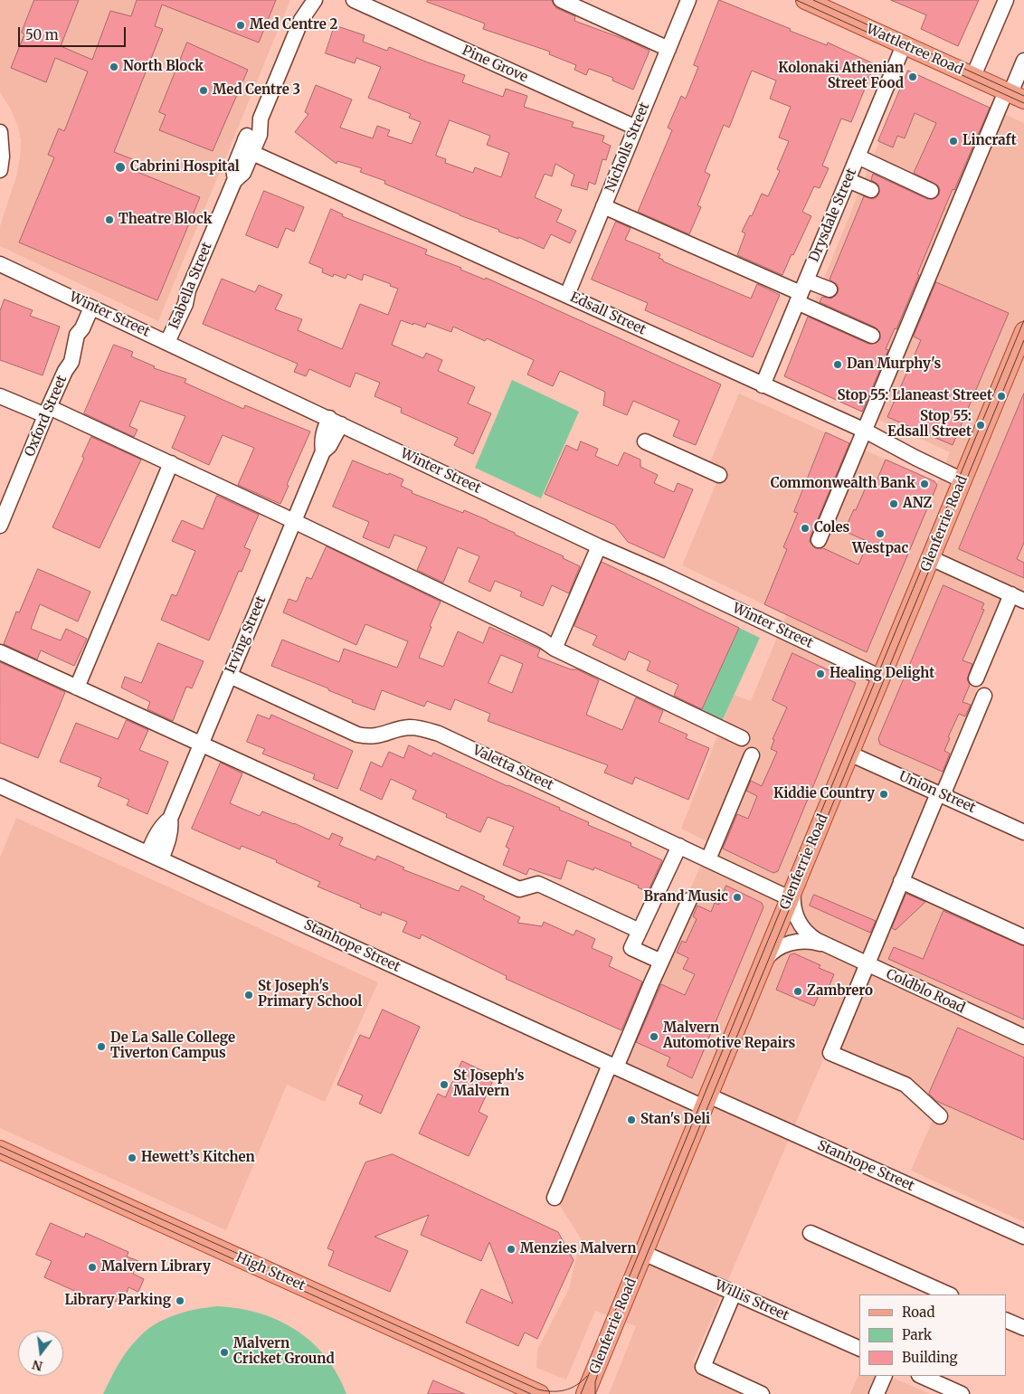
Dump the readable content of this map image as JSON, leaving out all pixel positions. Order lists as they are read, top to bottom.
{
  "streets": {
    "main road": ["Wattletree Road", "Glenferrie Road", "High Street"],
    "street": [
      "Pine Grove",
      "Nicholls Street",
      "Drysdale Street",
      "Isabella Street",
      "Edsall Street",
      "Winter Street",
      "Oxford Street",
      "Irving Street",
      "Valetta Street",
      "Union Street",
      "Stanhope Street",
      "Coldblo Road",
      "Willis Street"
    ]
  },
  "crossings": [
    ["Wattletree Road", "Drysdale Street"],
    ["Pine Grove", "Nicholls Street"],
    ["Nicholls Street", "Edsall Street"],
    ["Drysdale Street", "Edsall Street"],
    ["Isabella Street", "Edsall Street"],
    ["Isabella Street", "Winter Street"],
    ["Edsall Street", "Glenferrie Road"],
    ["Winter Street", "Oxford Street"],
    ["Winter Street", "Glenferrie Road"],
    ["Winter Street", "Irving Street"],
    ["Glenferrie Road", "Valetta Street"],
    ["Glenferrie Road", "Union Street"],
    ["Glenferrie Road", "Stanhope Street"],
    ["Glenferrie Road", "Coldblo Road"],
    ["Glenferrie Road", "Willis Street"],
    ["Irving Street", "Valetta Street"],
    ["Irving Street", "Stanhope Street"],
    ["Valetta Street", "Coldblo Road"]
  ],
  "places": [
    "Med Centre 2",
    "North Block",
    "Kolonaki Athenian Street Food",
    "Med Centre 3",
    "Lincraft",
    "Cabrini Hospital",
    "Theatre Block",
    "Dan Murphy's",
    "Stop 55: Llaneast Street",
    "Stop 55: Edsall Street",
    "Commonwealth Bank",
    "ANZ",
    "Coles",
    "Westpac",
    "Healing Delight",
    "Kiddie Country",
    "Brand Music",
    "Zambrero",
    "St Joseph's Primary School",
    "Malvern Automotive Repairs",
    "De La Salle College Tiverton Campus",
    "St Joseph's Malvern",
    "Stan's Deli",
    "Hewett’s Kitchen",
    "Menzies Malvern",
    "Malvern Library",
    "Library Parking",
    "Malvern Cricket Ground"
  ],
  "legend": ["Road", "Park", "Building"],
  "scale_bar": "50 m",
  "north": "bottom"
}
